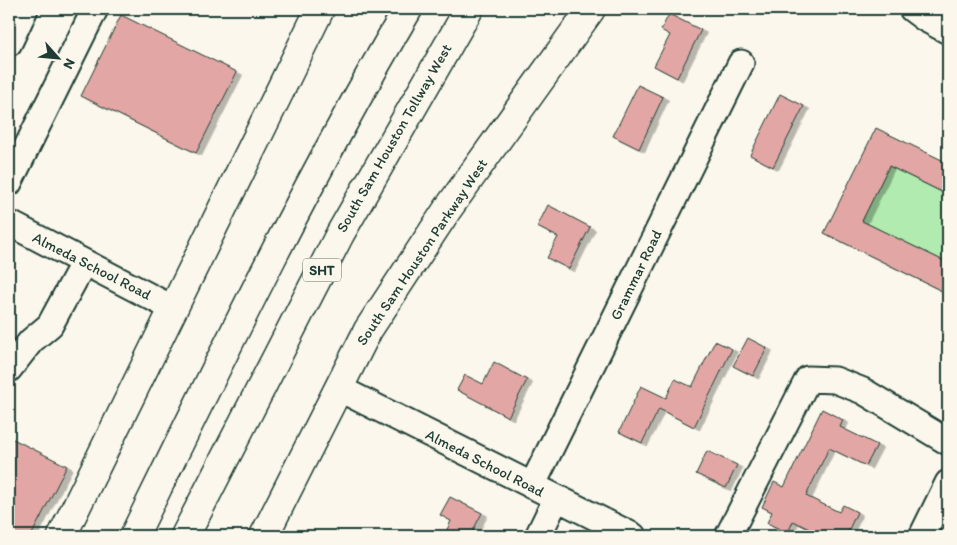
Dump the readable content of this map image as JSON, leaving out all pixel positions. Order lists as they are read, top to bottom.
{
  "streets": {
    "main road": ["South Sam Houston Tollway West", "South Sam Houston Parkway West", "SHT"],
    "street": ["Almeda School Road", "Grammar Road"]
  },
  "crossings": [
    ["South Sam Houston Parkway West", "Almeda School Road"],
    ["Almeda School Road", "Grammar Road"]
  ],
  "north": "bottom right"
}
